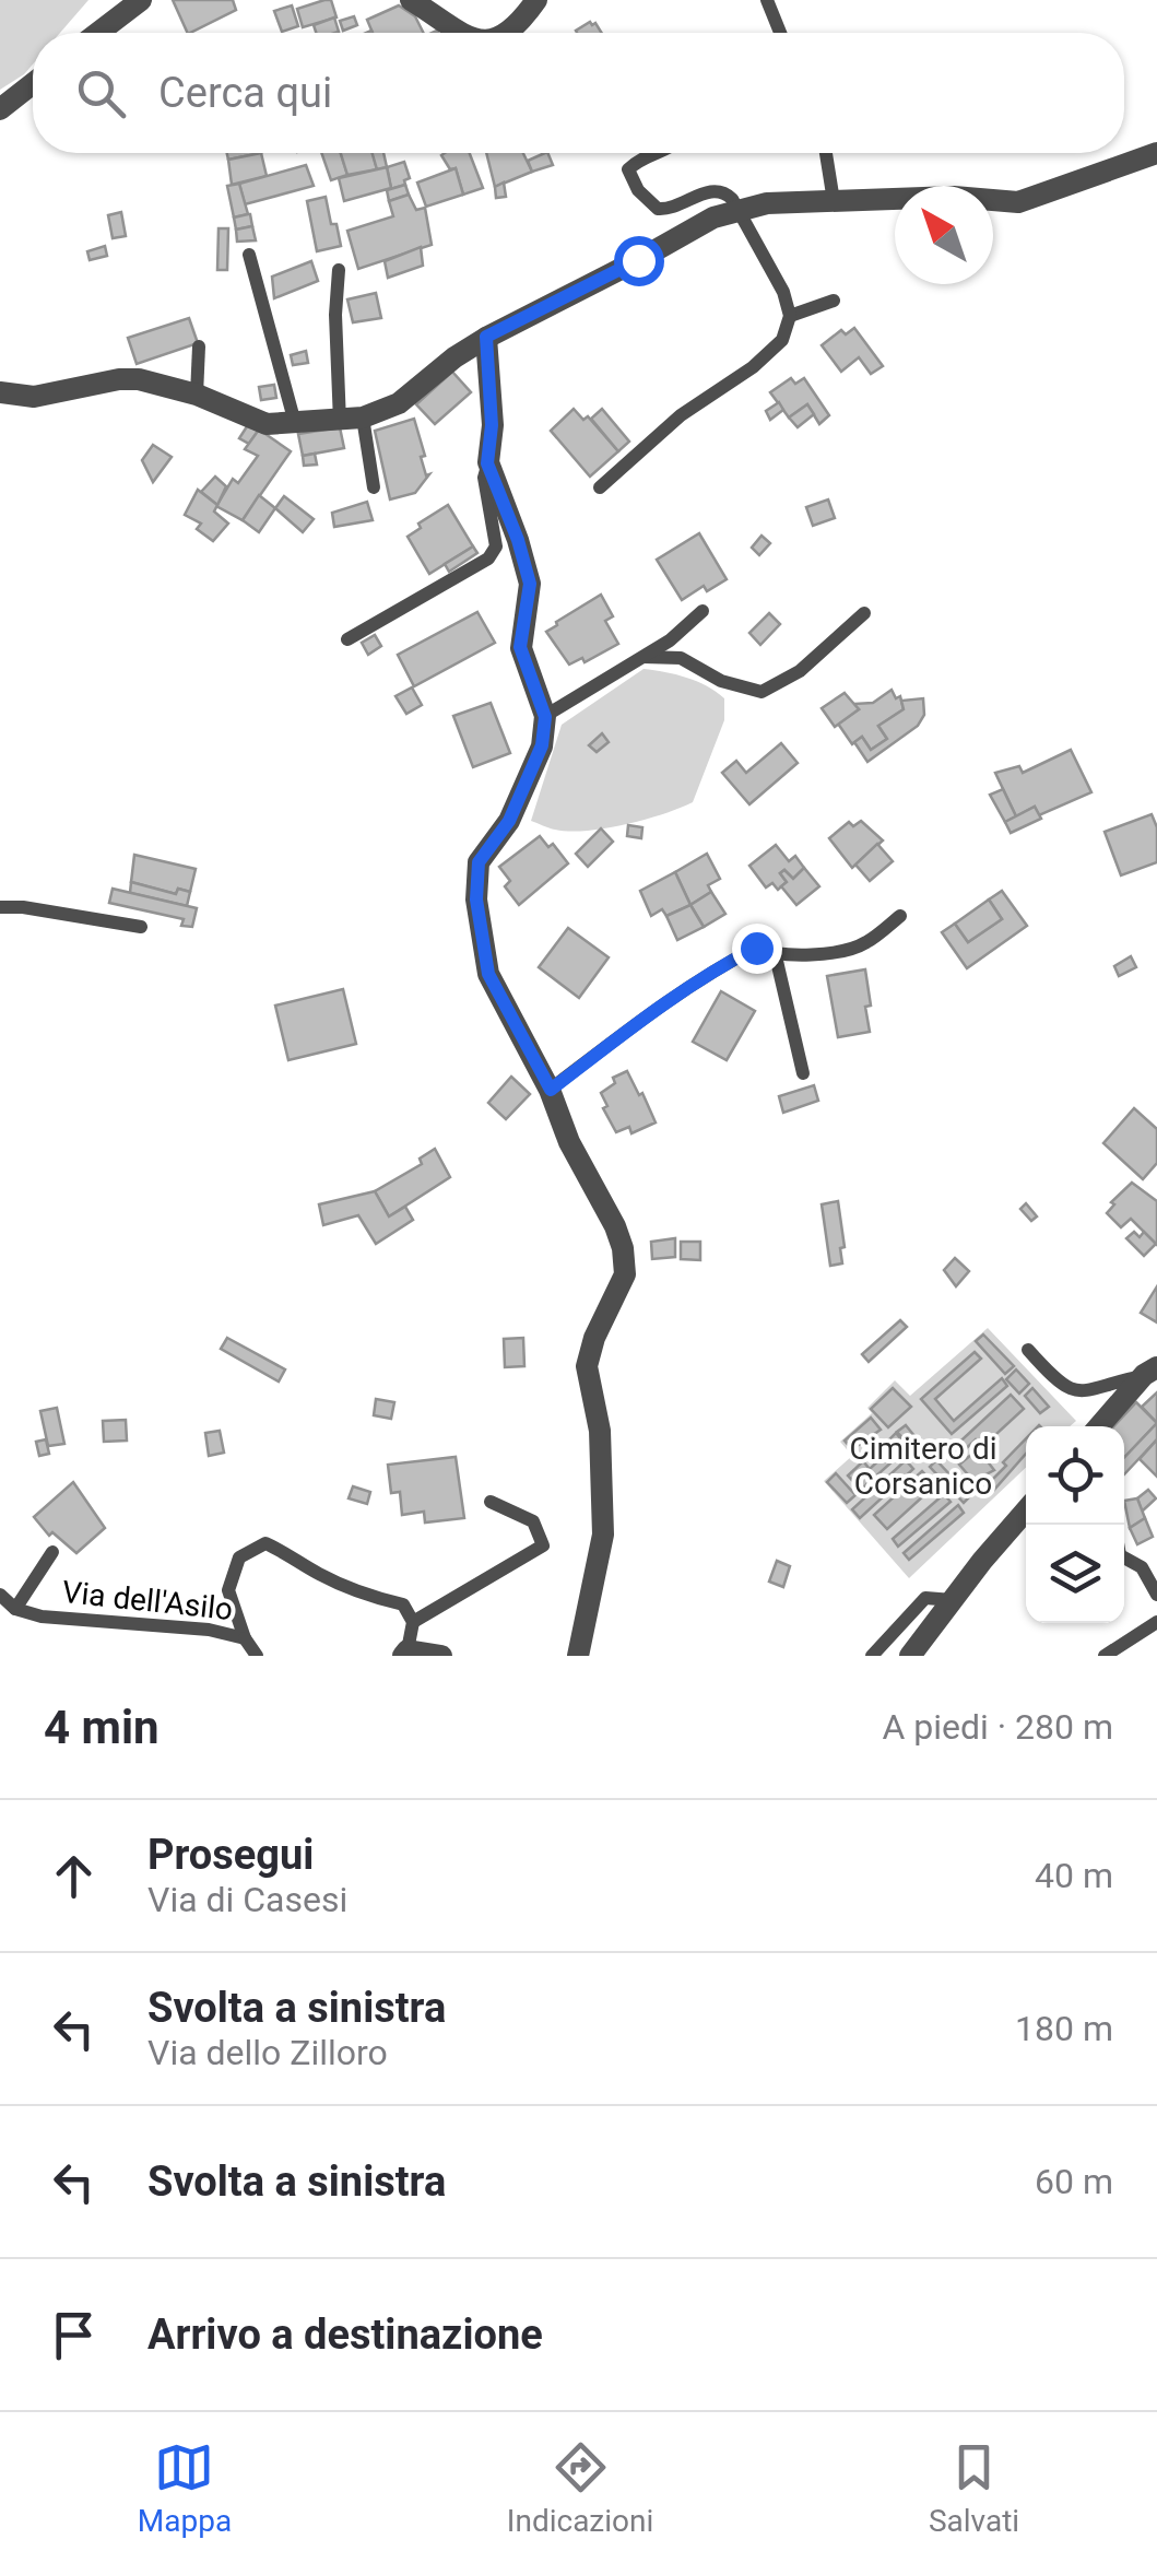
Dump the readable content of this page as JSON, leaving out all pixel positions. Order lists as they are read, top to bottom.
{
  "streets": {
    "lane": ["Via dell'Asilo"]
  },
  "parks": ["Cimitero di Corsanico"],
  "north": "top left",
  "page": {
    "search": "Cerca qui",
    "heading": ["4 min", "A piedi · 280 m"],
    "list": [
      ["Prosegui", "Via di Casesi", "40 m"],
      ["Svolta a sinistra", "Via dello Zilloro", "180 m"],
      ["Svolta a sinistra", "60 m"],
      "Arrivo a destinazione"
    ],
    "nav": ["Mappa", "Indicazioni", "Salvati"]
  }
}
